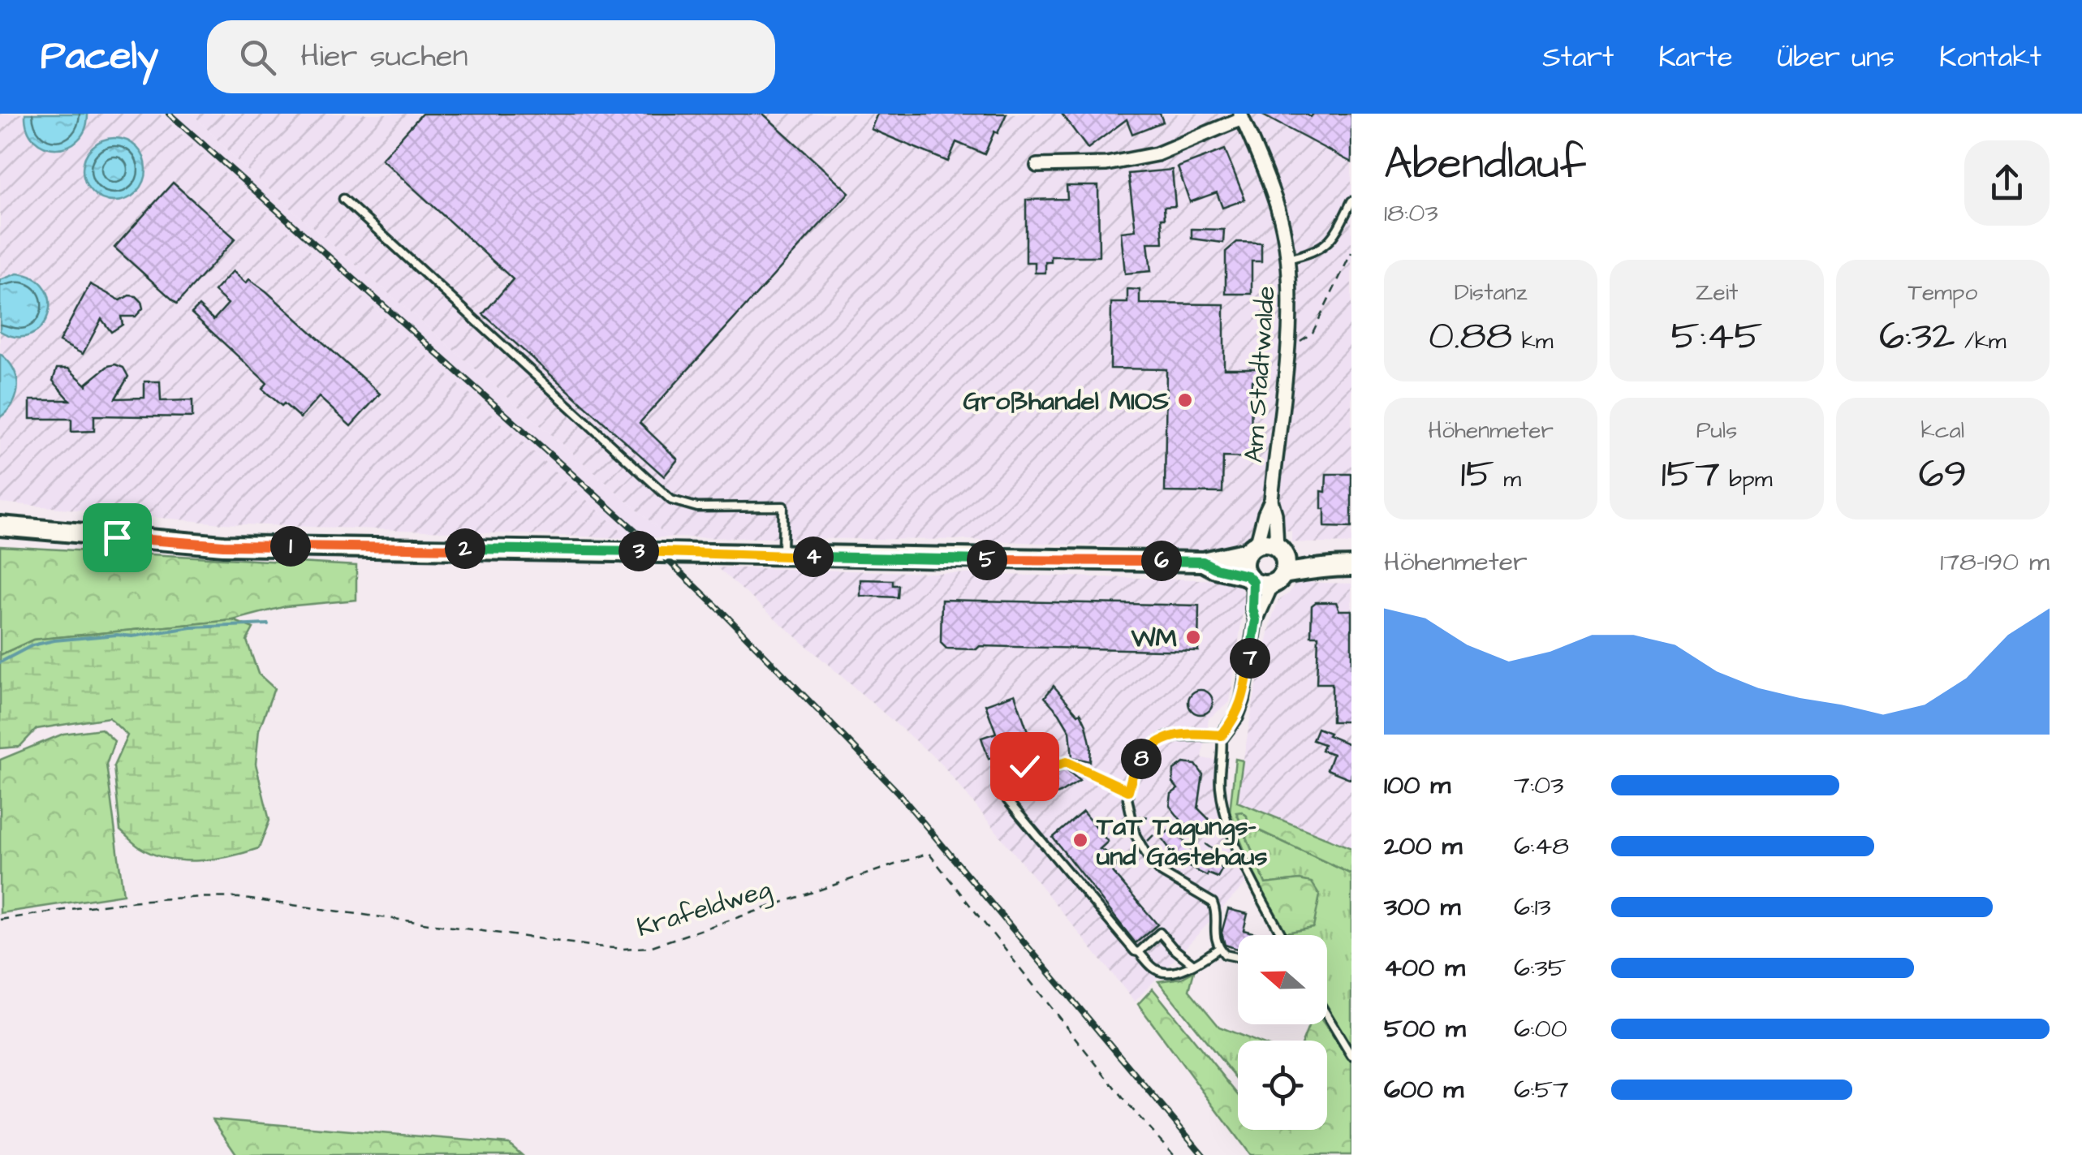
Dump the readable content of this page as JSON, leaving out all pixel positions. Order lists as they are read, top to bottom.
{
  "streets": {
    "street": ["Am Stadtwalde"],
    "path": ["Krafeldweg"]
  },
  "places": ["Großhandel MIOS", "WM", "TaT Tagungs- und Gästehaus"],
  "north": "left",
  "page": {
    "header": "Pacely",
    "search": "Hier suchen",
    "nav": [
      "Start",
      "Karte",
      "Über uns",
      "Kontakt"
    ],
    "heading": ["Abendlauf", "18:03"],
    "stats": [
      ["Distanz", "0.88 km"],
      ["Zeit", "5:45"],
      ["Tempo", "6:32 /km"],
      ["Höhenmeter", "15 m"],
      ["Puls", "157 bpm"],
      ["kcal", "69"]
    ],
    "pins": [
      "1",
      "2",
      "3",
      "4",
      "5",
      "6",
      "7",
      "8"
    ],
    "chart": ["Höhenmeter", "178–190 m"],
    "list": [
      {
        "name": "100 m",
        "note": "7:03"
      },
      {
        "name": "200 m",
        "note": "6:48"
      },
      {
        "name": "300 m",
        "note": "6:13"
      },
      {
        "name": "400 m",
        "note": "6:35"
      },
      {
        "name": "500 m",
        "note": "6:00"
      },
      {
        "name": "600 m",
        "note": "6:57"
      }
    ]
  }
}
